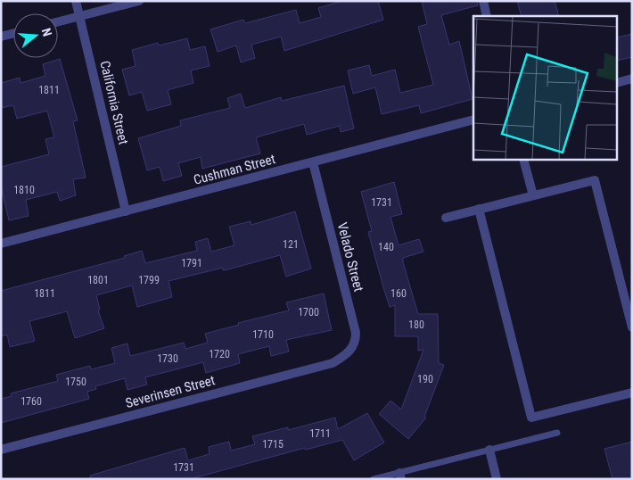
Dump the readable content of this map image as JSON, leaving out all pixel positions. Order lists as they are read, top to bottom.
{
  "streets": {
    "street": [
      "California Street",
      "Cushman Street",
      "Velado Street",
      "Severinsen Street"
    ]
  },
  "crossings": [
    ["California Street", "Cushman Street"],
    ["Cushman Street", "Velado Street"],
    ["Velado Street", "Severinsen Street"]
  ],
  "house_numbers": [
    "1811",
    "1810",
    "1731",
    "121",
    "140",
    "1791",
    "1801",
    "1799",
    "1811",
    "160",
    "1700",
    "180",
    "1710",
    "1720",
    "1730",
    "190",
    "1750",
    "1760",
    "1711",
    "1715",
    "1731"
  ],
  "north": "right"
}
